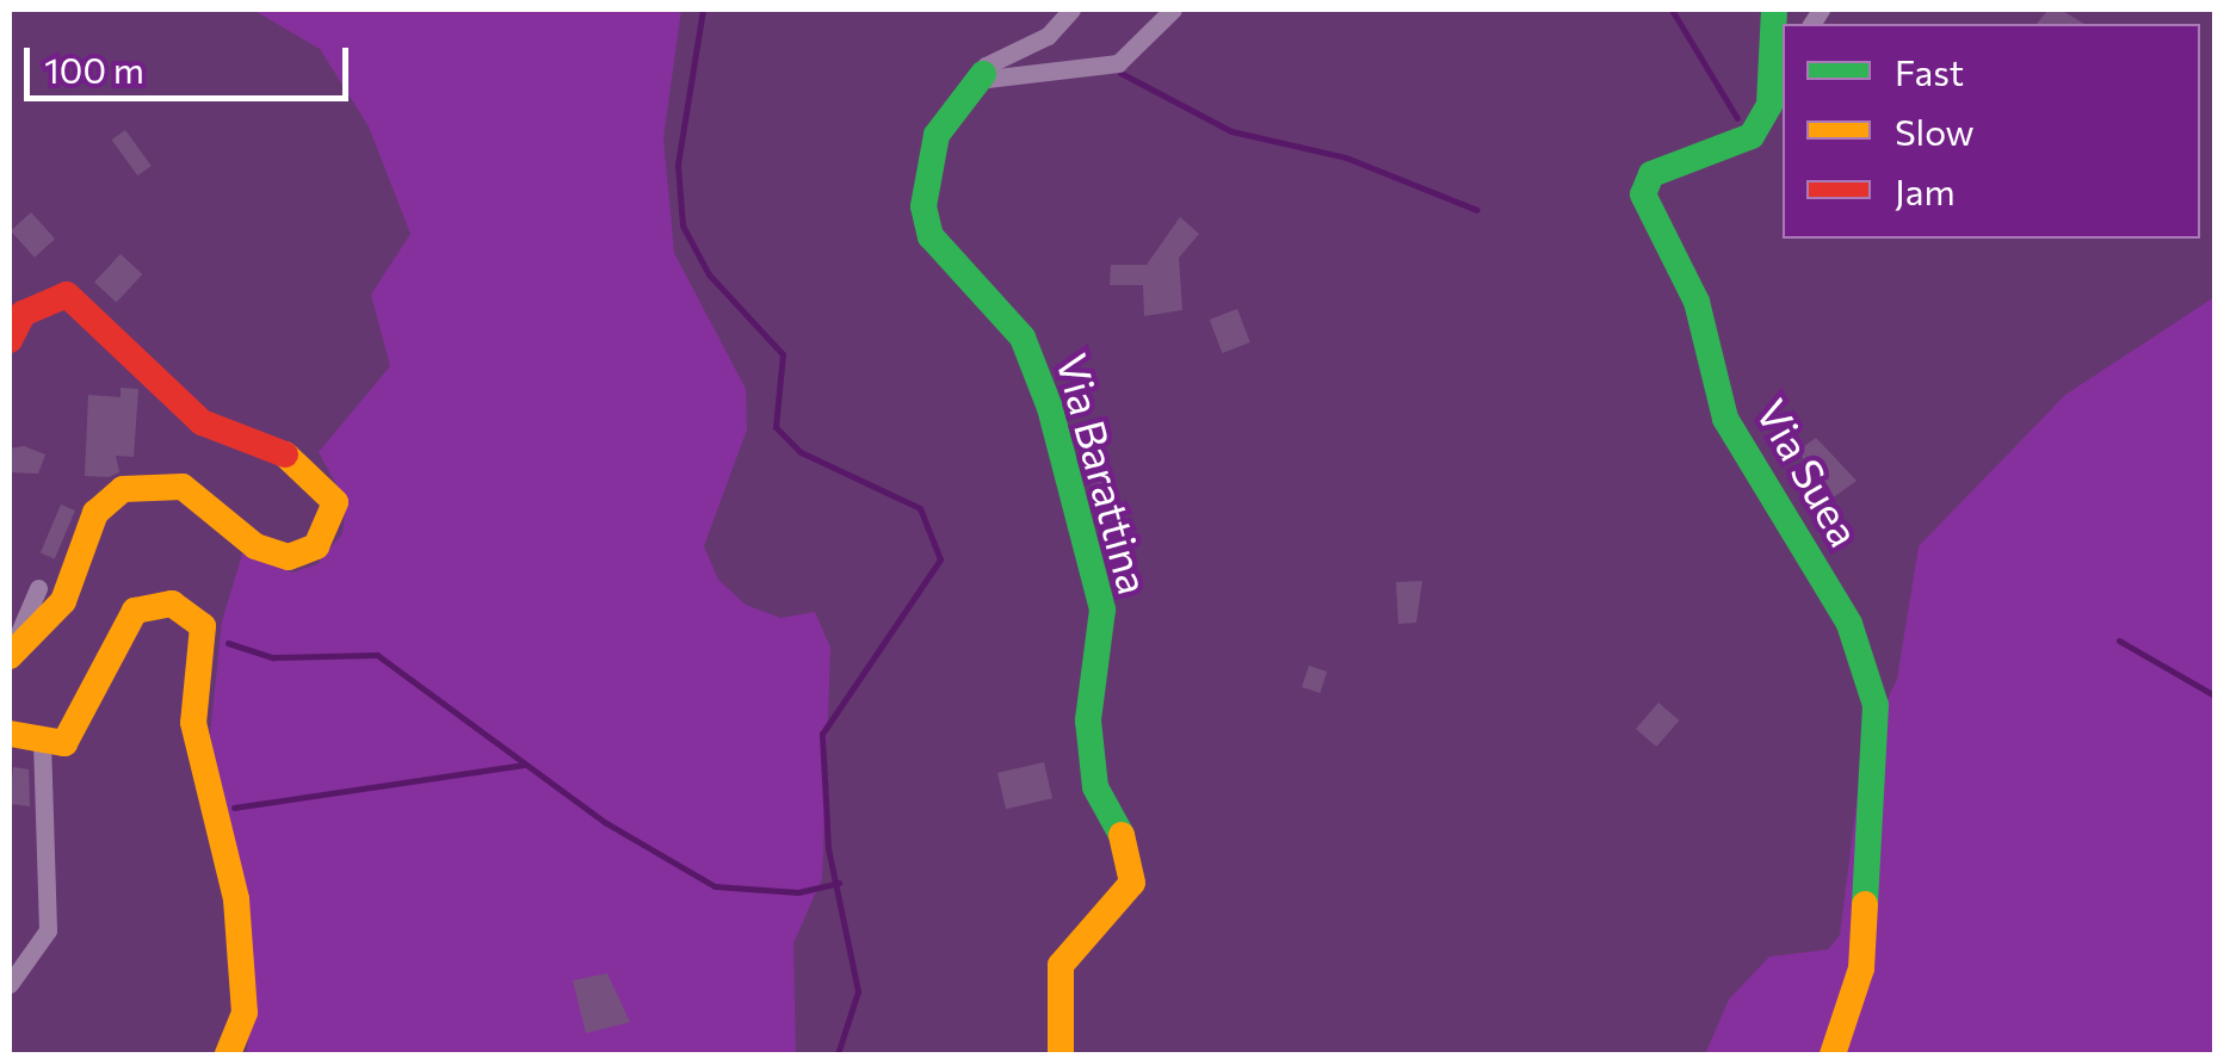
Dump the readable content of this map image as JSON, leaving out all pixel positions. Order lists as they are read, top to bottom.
{
  "streets": {
    "street": ["Via Suea", "Via Barattina"]
  },
  "legend": ["Fast", "Slow", "Jam"],
  "scale_bar": "100 m"
}
